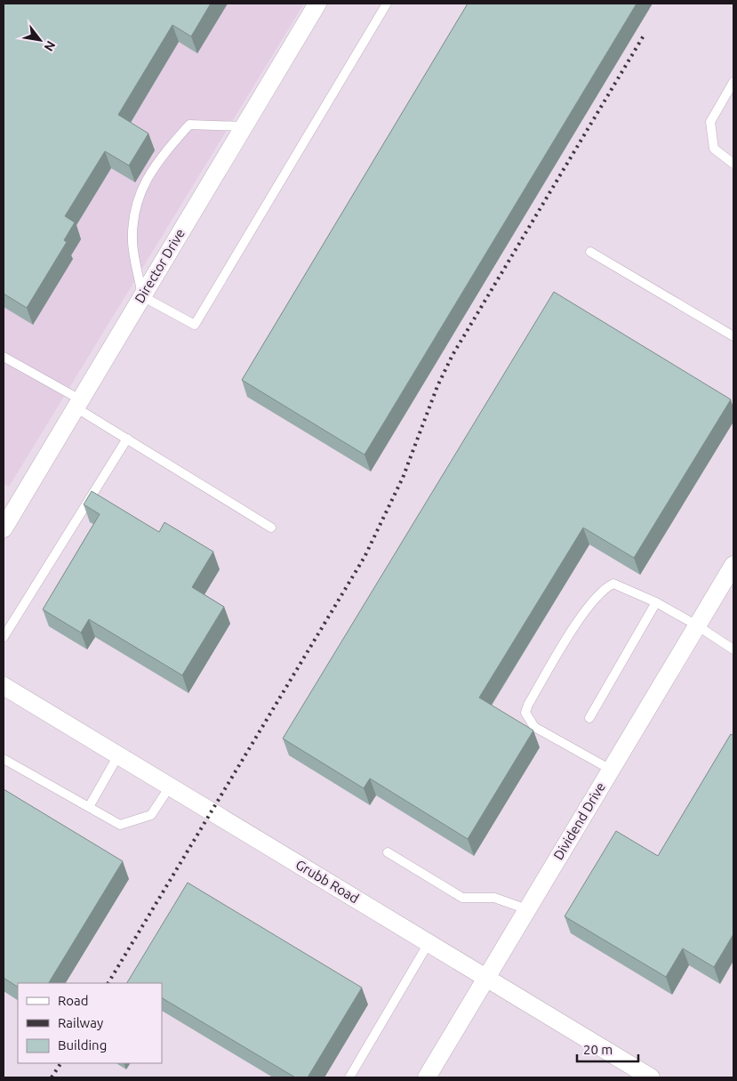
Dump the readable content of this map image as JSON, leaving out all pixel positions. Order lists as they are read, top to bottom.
{
  "streets": {
    "street": ["Director Drive", "Dividend Drive", "Grubb Road"]
  },
  "crossings": [
    ["Dividend Drive", "Grubb Road"]
  ],
  "legend": ["Road", "Railway", "Building"],
  "scale_bar": "20 m",
  "north": "bottom right"
}
